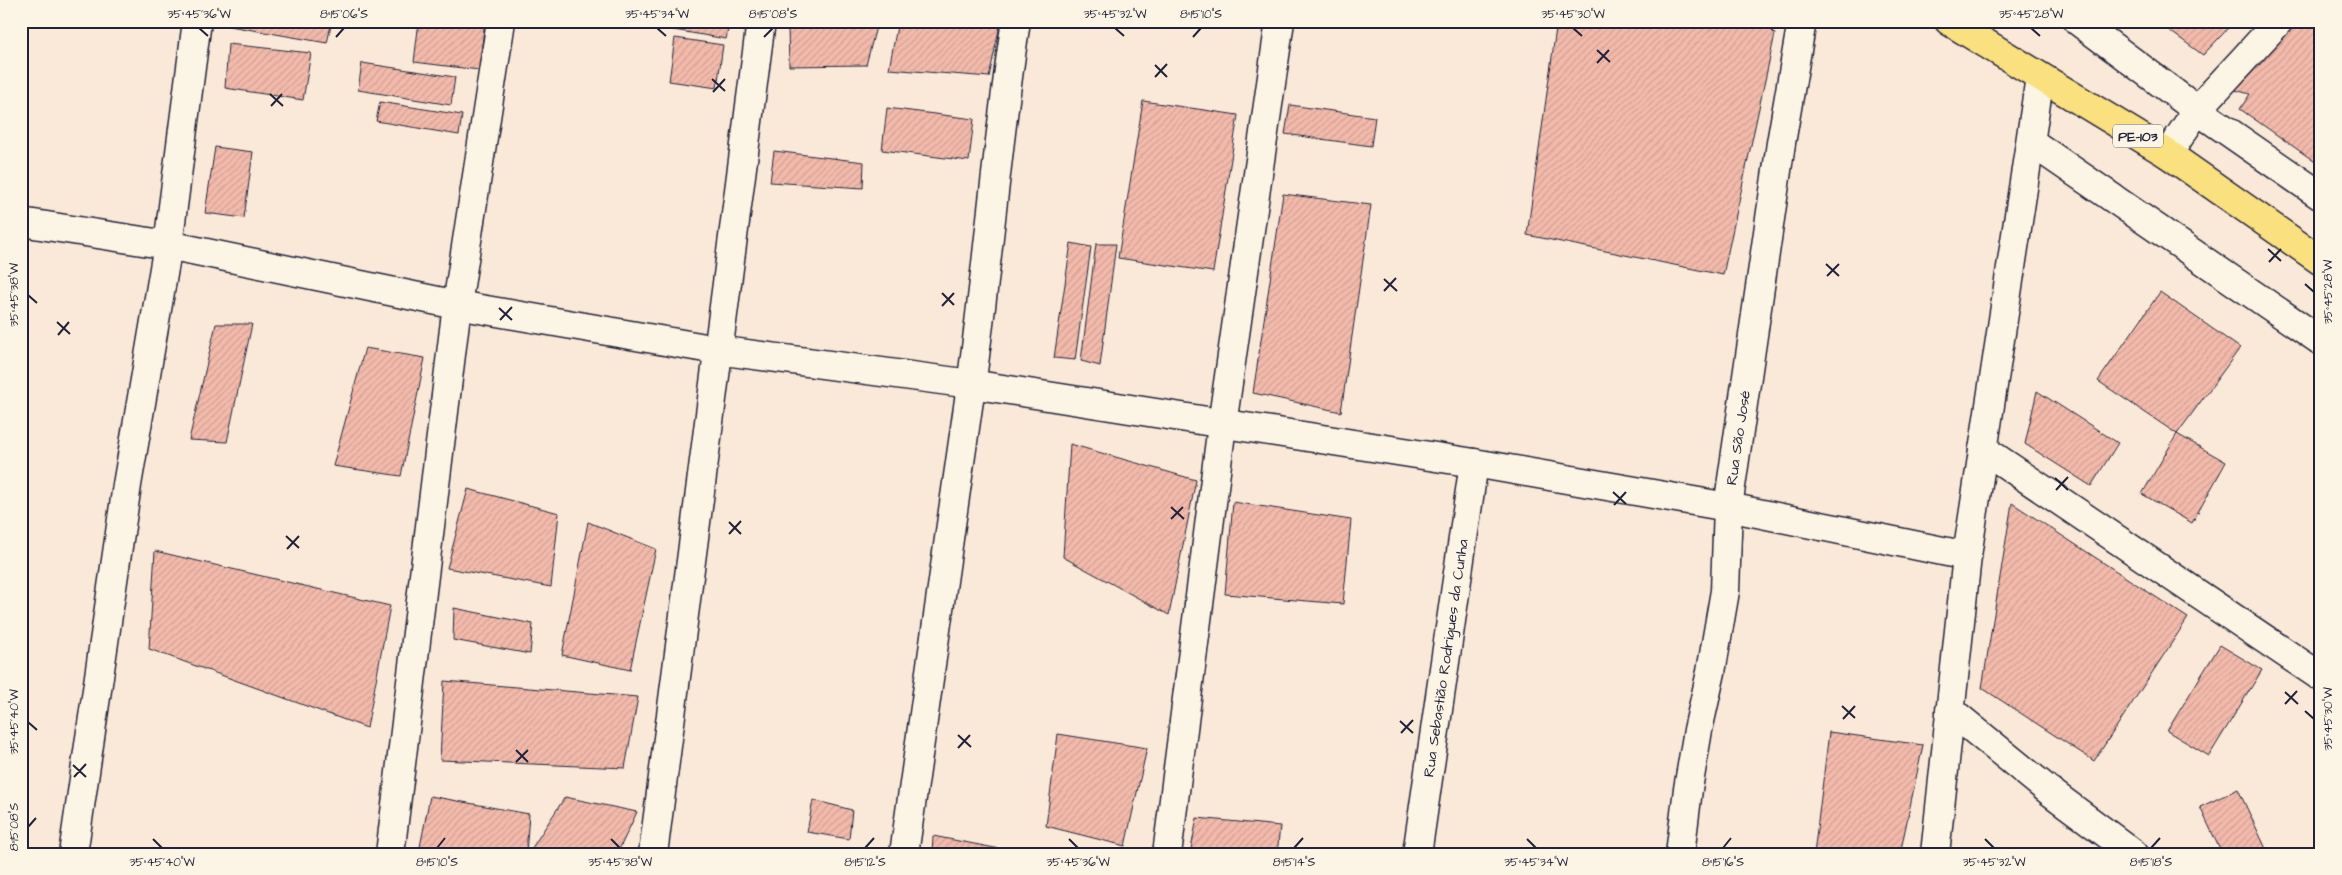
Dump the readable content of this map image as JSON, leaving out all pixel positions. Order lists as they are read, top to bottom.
{
  "streets": {
    "main road": ["PE-103"],
    "street": ["Rua São José", "Rua Sebastião Rodrigues da Cunha"]
  },
  "coordinates": [
    "35°45'36\"W",
    "8°15'06\"S",
    "35°45'34\"W",
    "8°15'08\"S",
    "35°45'32\"W",
    "8°15'10\"S",
    "35°45'30\"W",
    "35°45'28\"W",
    "35°45'38\"W",
    "35°45'40\"W",
    "8°15'12\"S",
    "8°15'14\"S",
    "8°15'16\"S",
    "8°15'18\"S"
  ]
}
